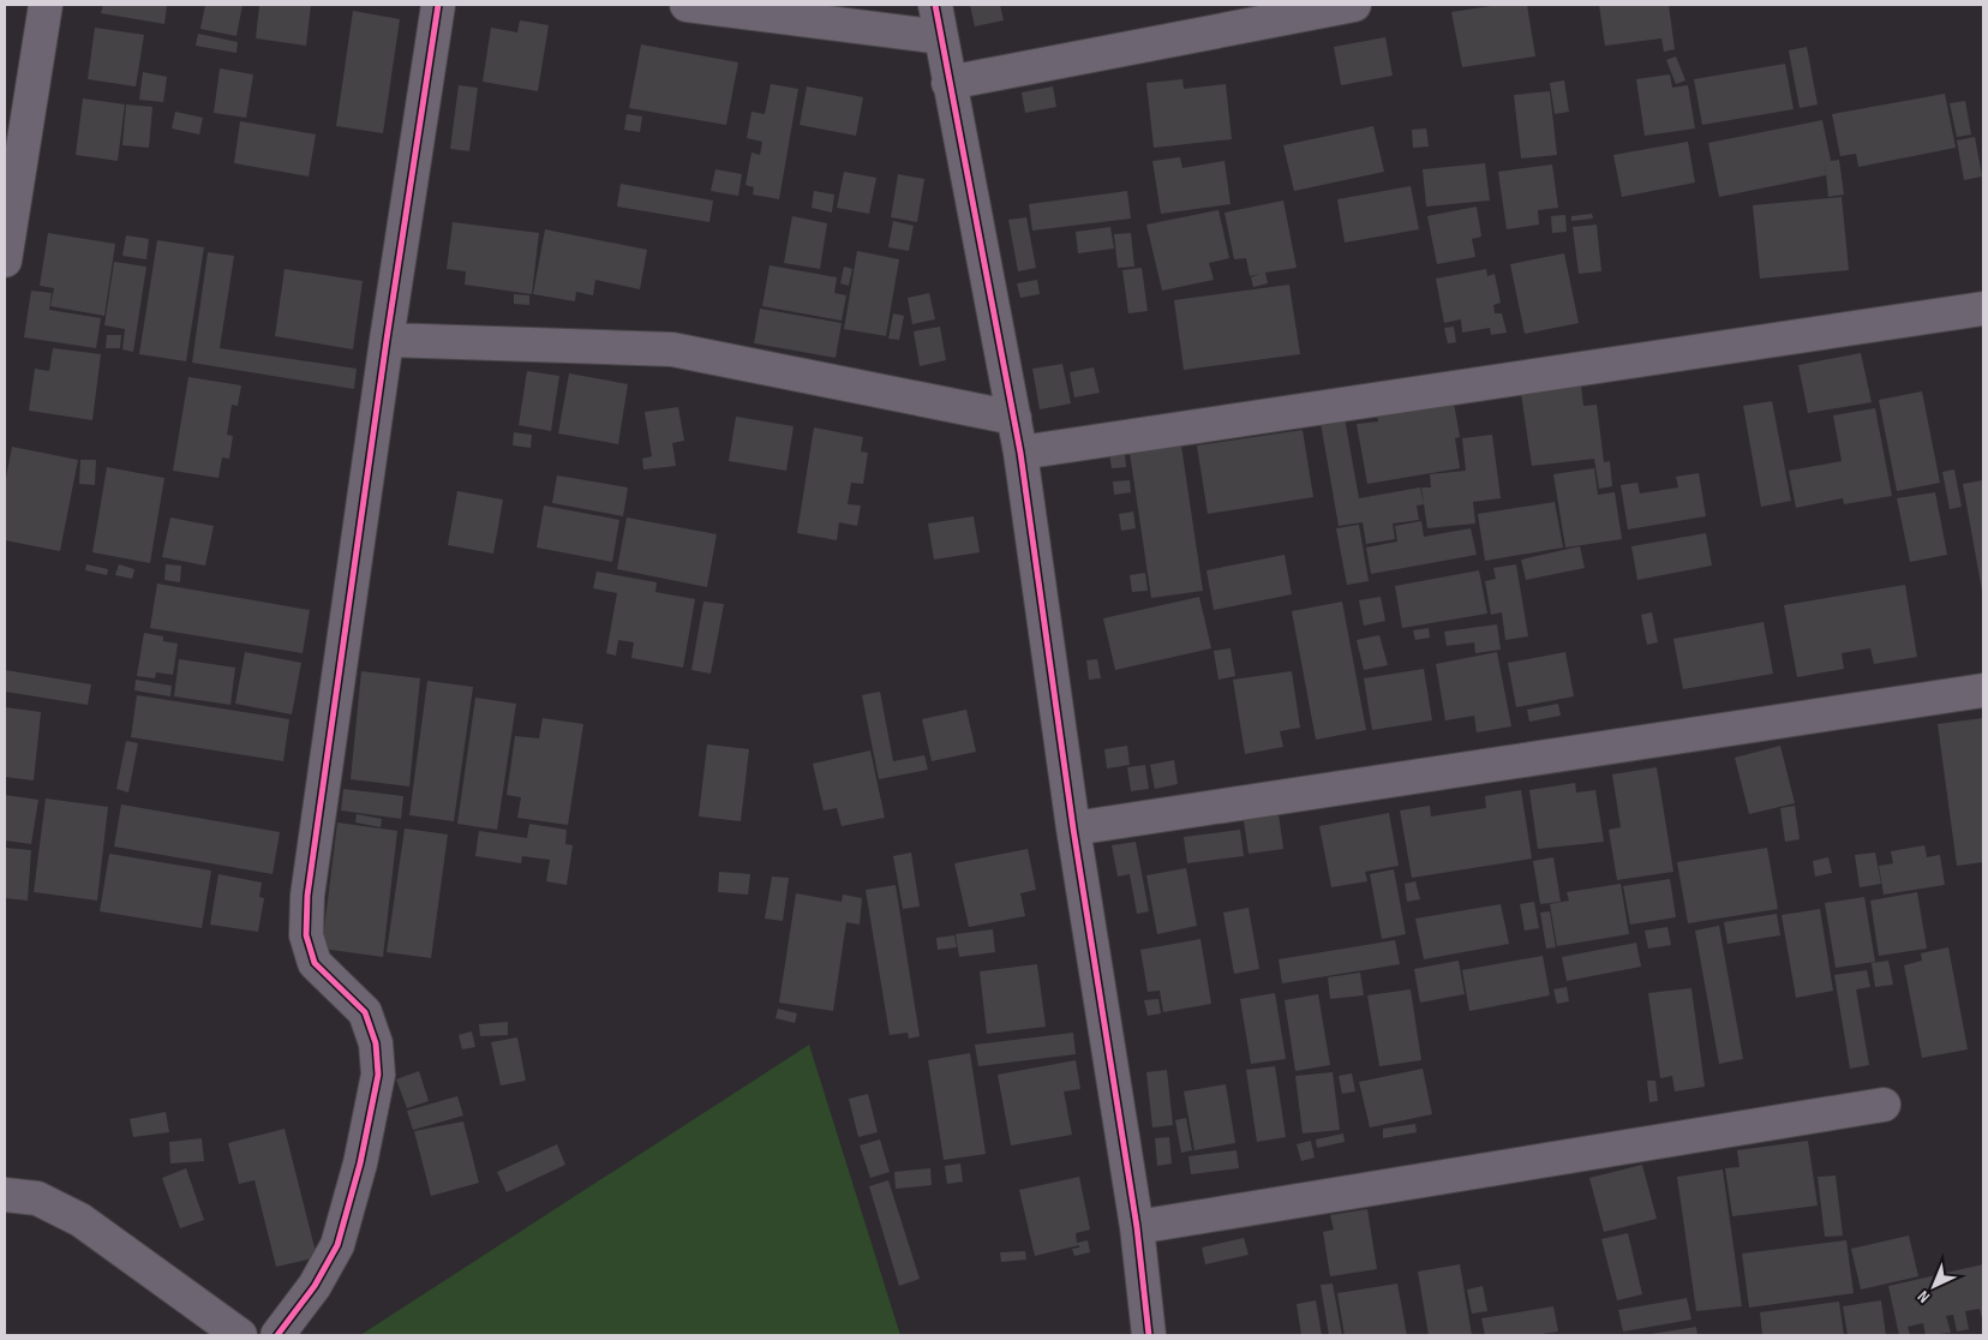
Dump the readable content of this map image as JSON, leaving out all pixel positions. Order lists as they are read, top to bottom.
{
  "north": "bottom left"
}
